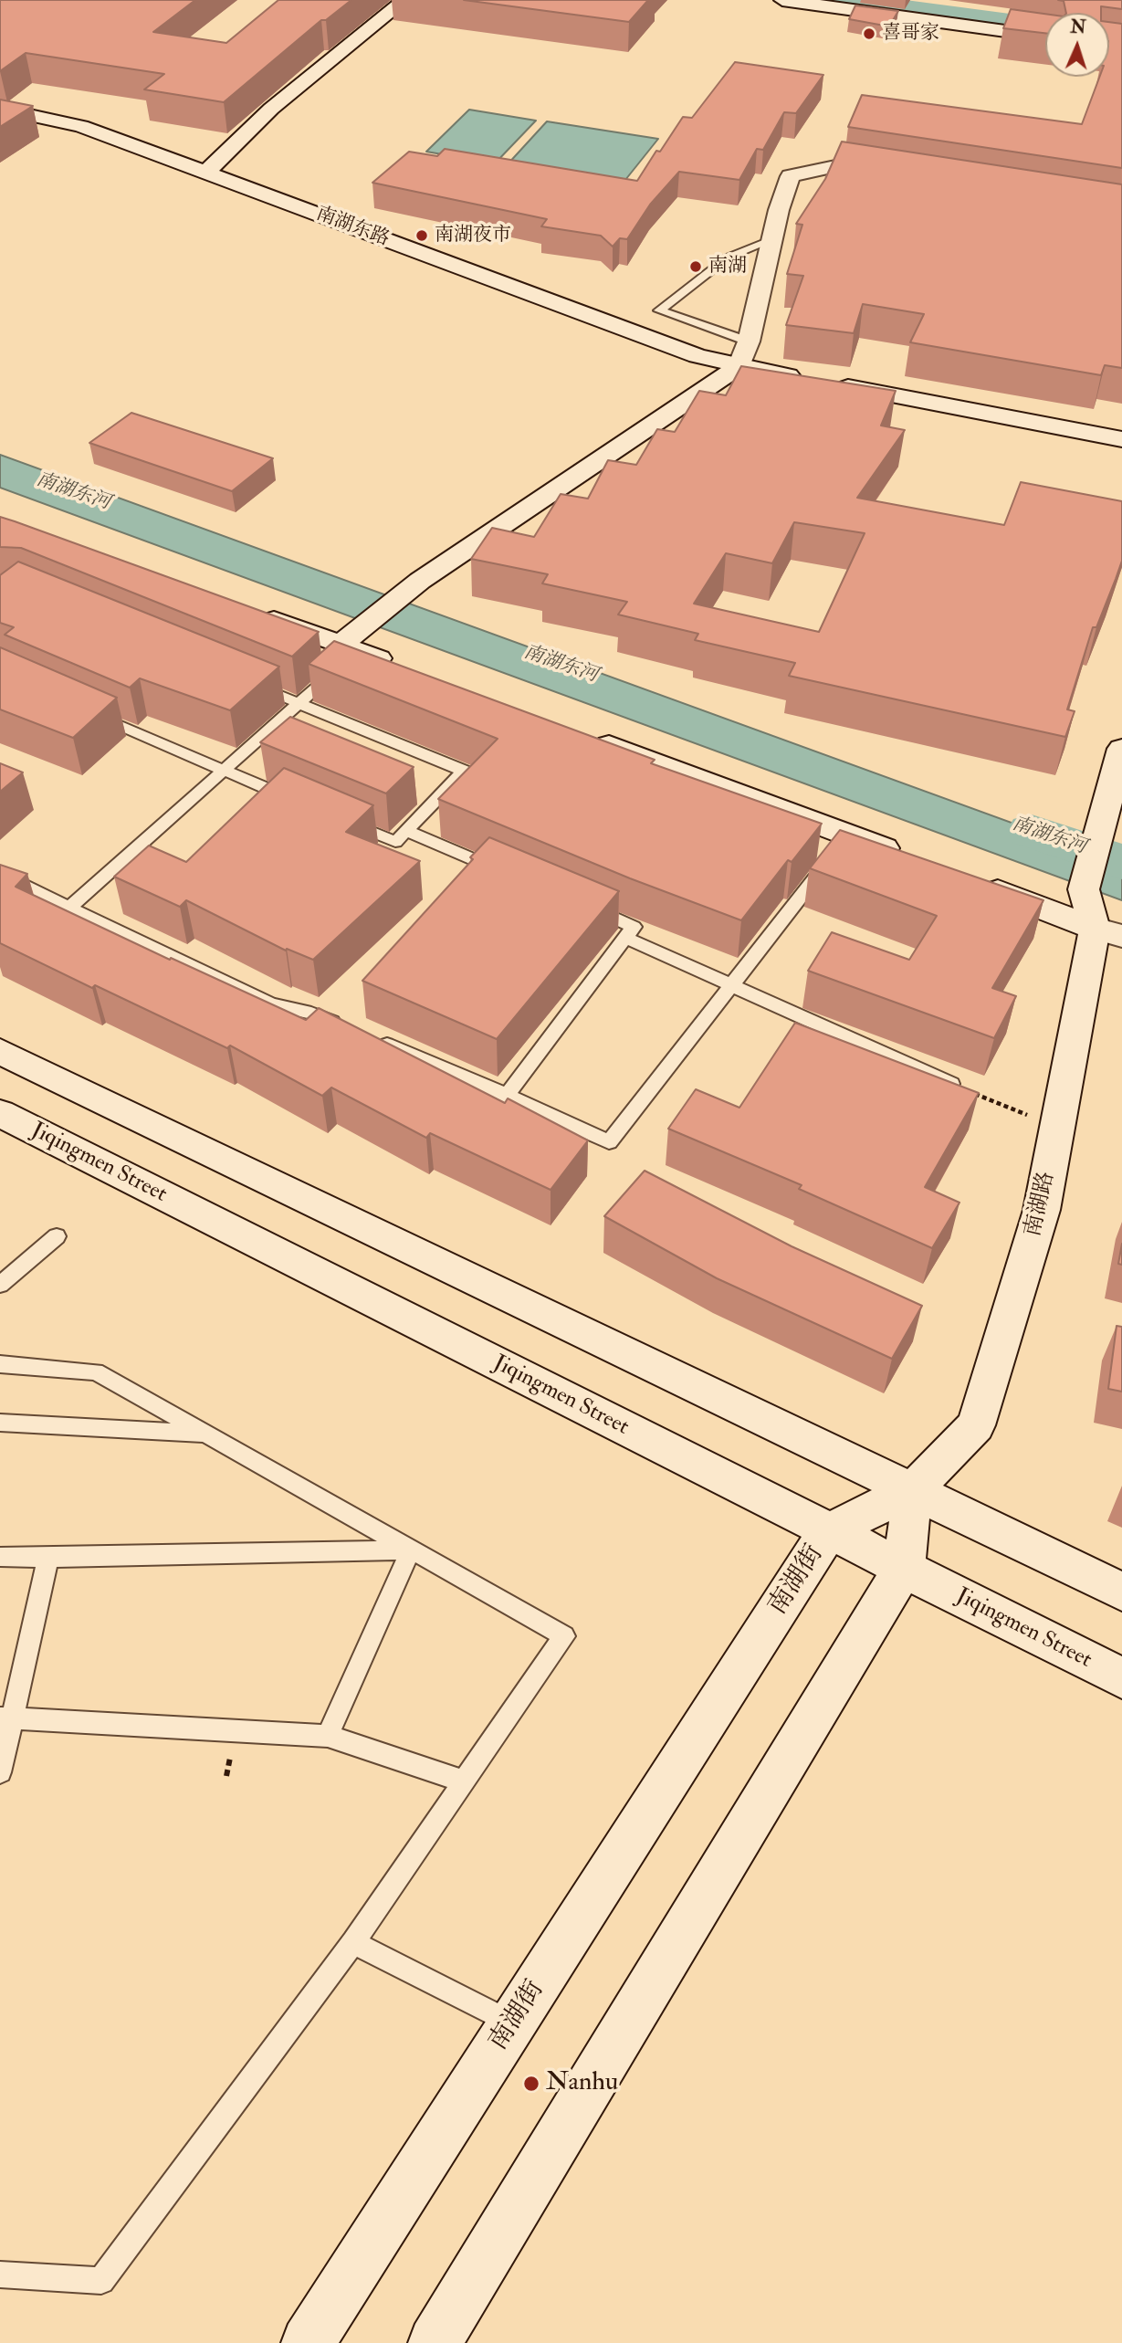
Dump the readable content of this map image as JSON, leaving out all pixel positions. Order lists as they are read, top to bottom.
{
  "streets": {
    "street": [
      "南湖东路",
      "Jiqingmen Street",
      "南湖路",
      "南湖街"
    ]
  },
  "crossings": [
    ["Jiqingmen Street", "南湖街"],
    ["南湖路", "南湖街"]
  ],
  "water": ["南湖东河"],
  "places": [
    "喜哥家",
    "南湖夜市",
    "南湖",
    "Nanhu"
  ],
  "north": "top"
}
